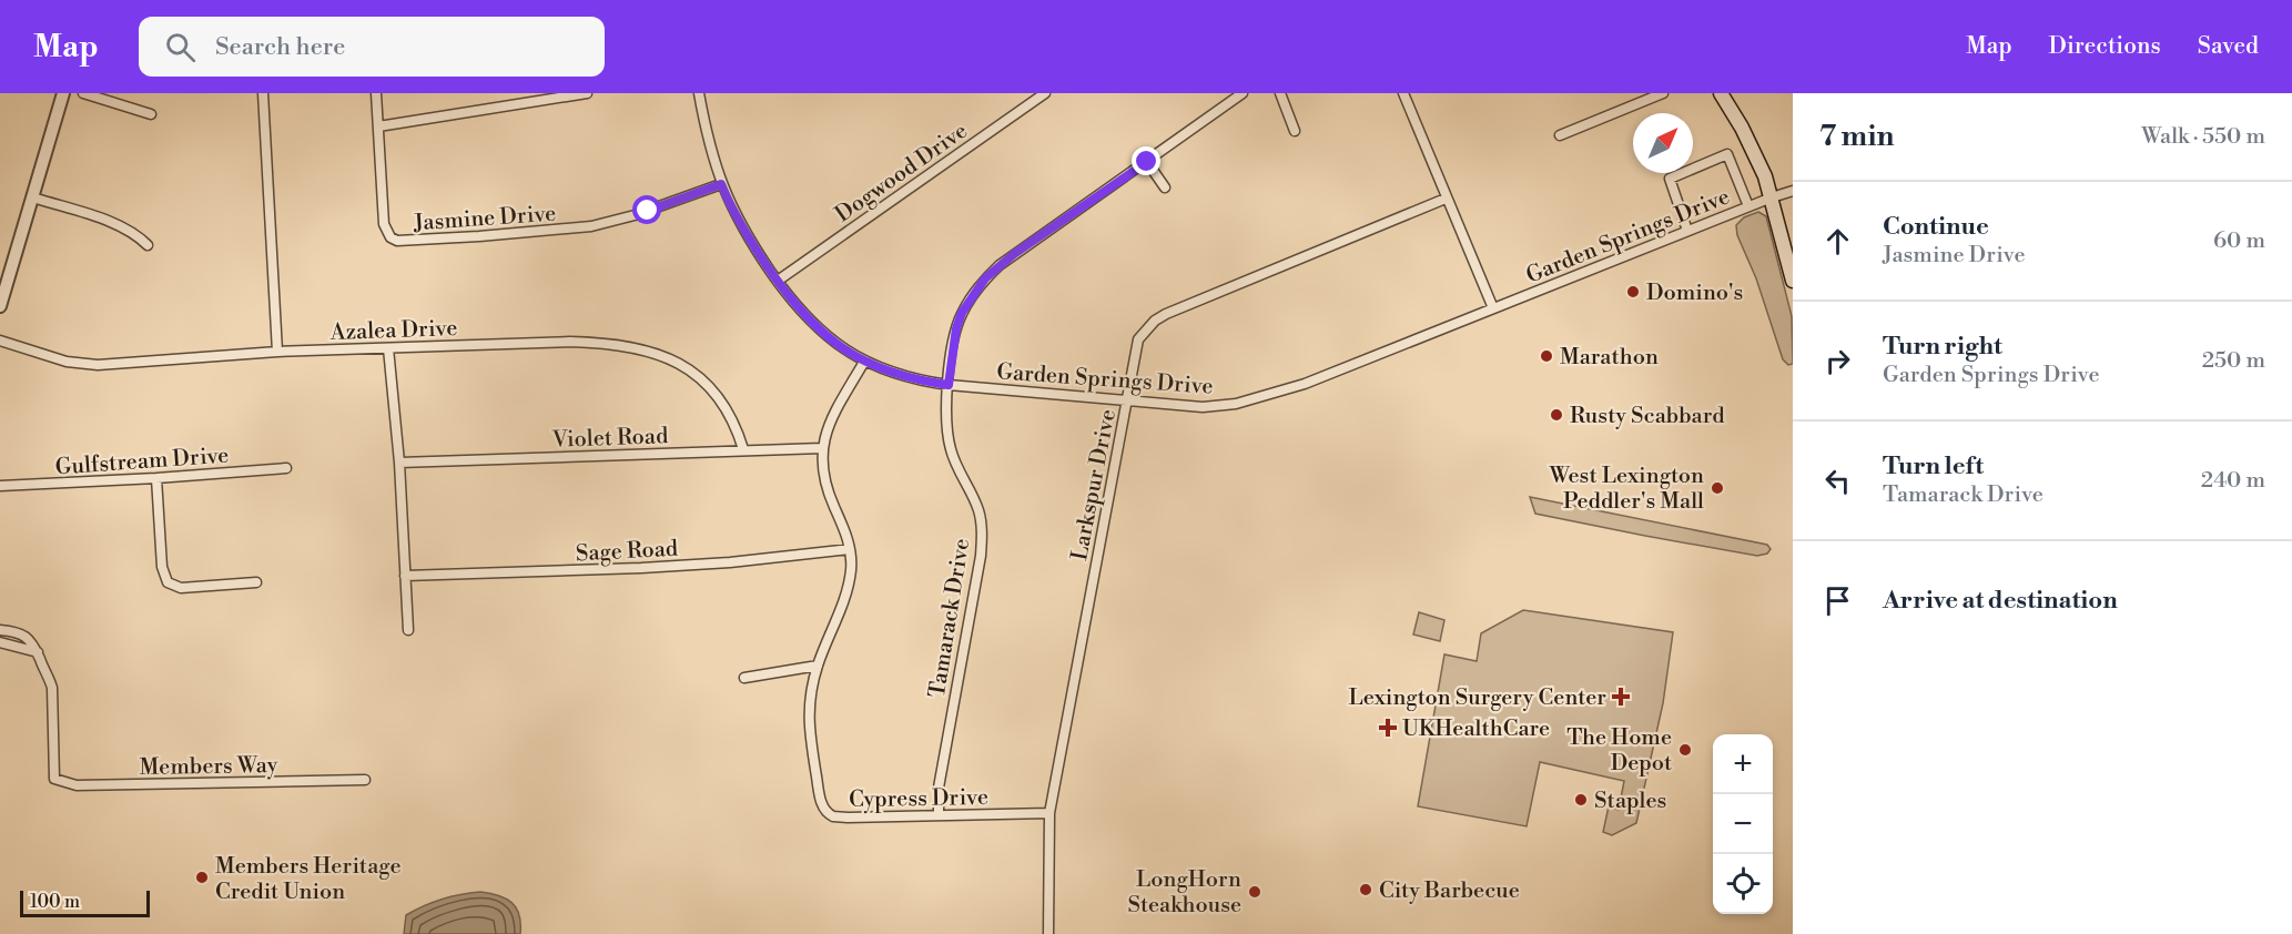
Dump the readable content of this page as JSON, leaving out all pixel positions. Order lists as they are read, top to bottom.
{
  "streets": {
    "street": [
      "Dogwood Drive",
      "Jasmine Drive",
      "Garden Springs Drive",
      "Azalea Drive",
      "Violet Road",
      "Gulfstream Drive",
      "Larkspur Drive",
      "Sage Road",
      "Tamarack Drive",
      "Members Way",
      "Cypress Drive"
    ]
  },
  "crossings": [
    ["Dogwood Drive", "Garden Springs Drive"],
    ["Jasmine Drive", "Garden Springs Drive"],
    ["Garden Springs Drive", "Larkspur Drive"],
    ["Garden Springs Drive", "Tamarack Drive"],
    ["Garden Springs Drive", "Cypress Drive"],
    ["Azalea Drive", "Violet Road"],
    ["Violet Road", "Cypress Drive"],
    ["Larkspur Drive", "Cypress Drive"],
    ["Sage Road", "Cypress Drive"],
    ["Tamarack Drive", "Cypress Drive"]
  ],
  "places": {
    "other": [
      "Domino's",
      "Marathon",
      "Rusty Scabbard",
      "West Lexington Peddler's Mall",
      "The Home Depot",
      "Staples",
      "Members Heritage Credit Union",
      "City Barbecue",
      "LongHorn Steakhouse"
    ],
    "health": ["Lexington Surgery Center", "UKHealthCare"]
  },
  "scale_bar": "100 m",
  "north": "top right",
  "page": {
    "header": "Map",
    "search": "Search here",
    "nav": ["Map", "Directions", "Saved"],
    "heading": ["7 min", "Walk · 550 m"],
    "list": [
      ["Continue", "Jasmine Drive", "60 m"],
      ["Turn right", "Garden Springs Drive", "250 m"],
      ["Turn left", "Tamarack Drive", "240 m"],
      "Arrive at destination"
    ],
    "map_buttons": ["+", "−"],
    "scale": "100 m"
  }
}
